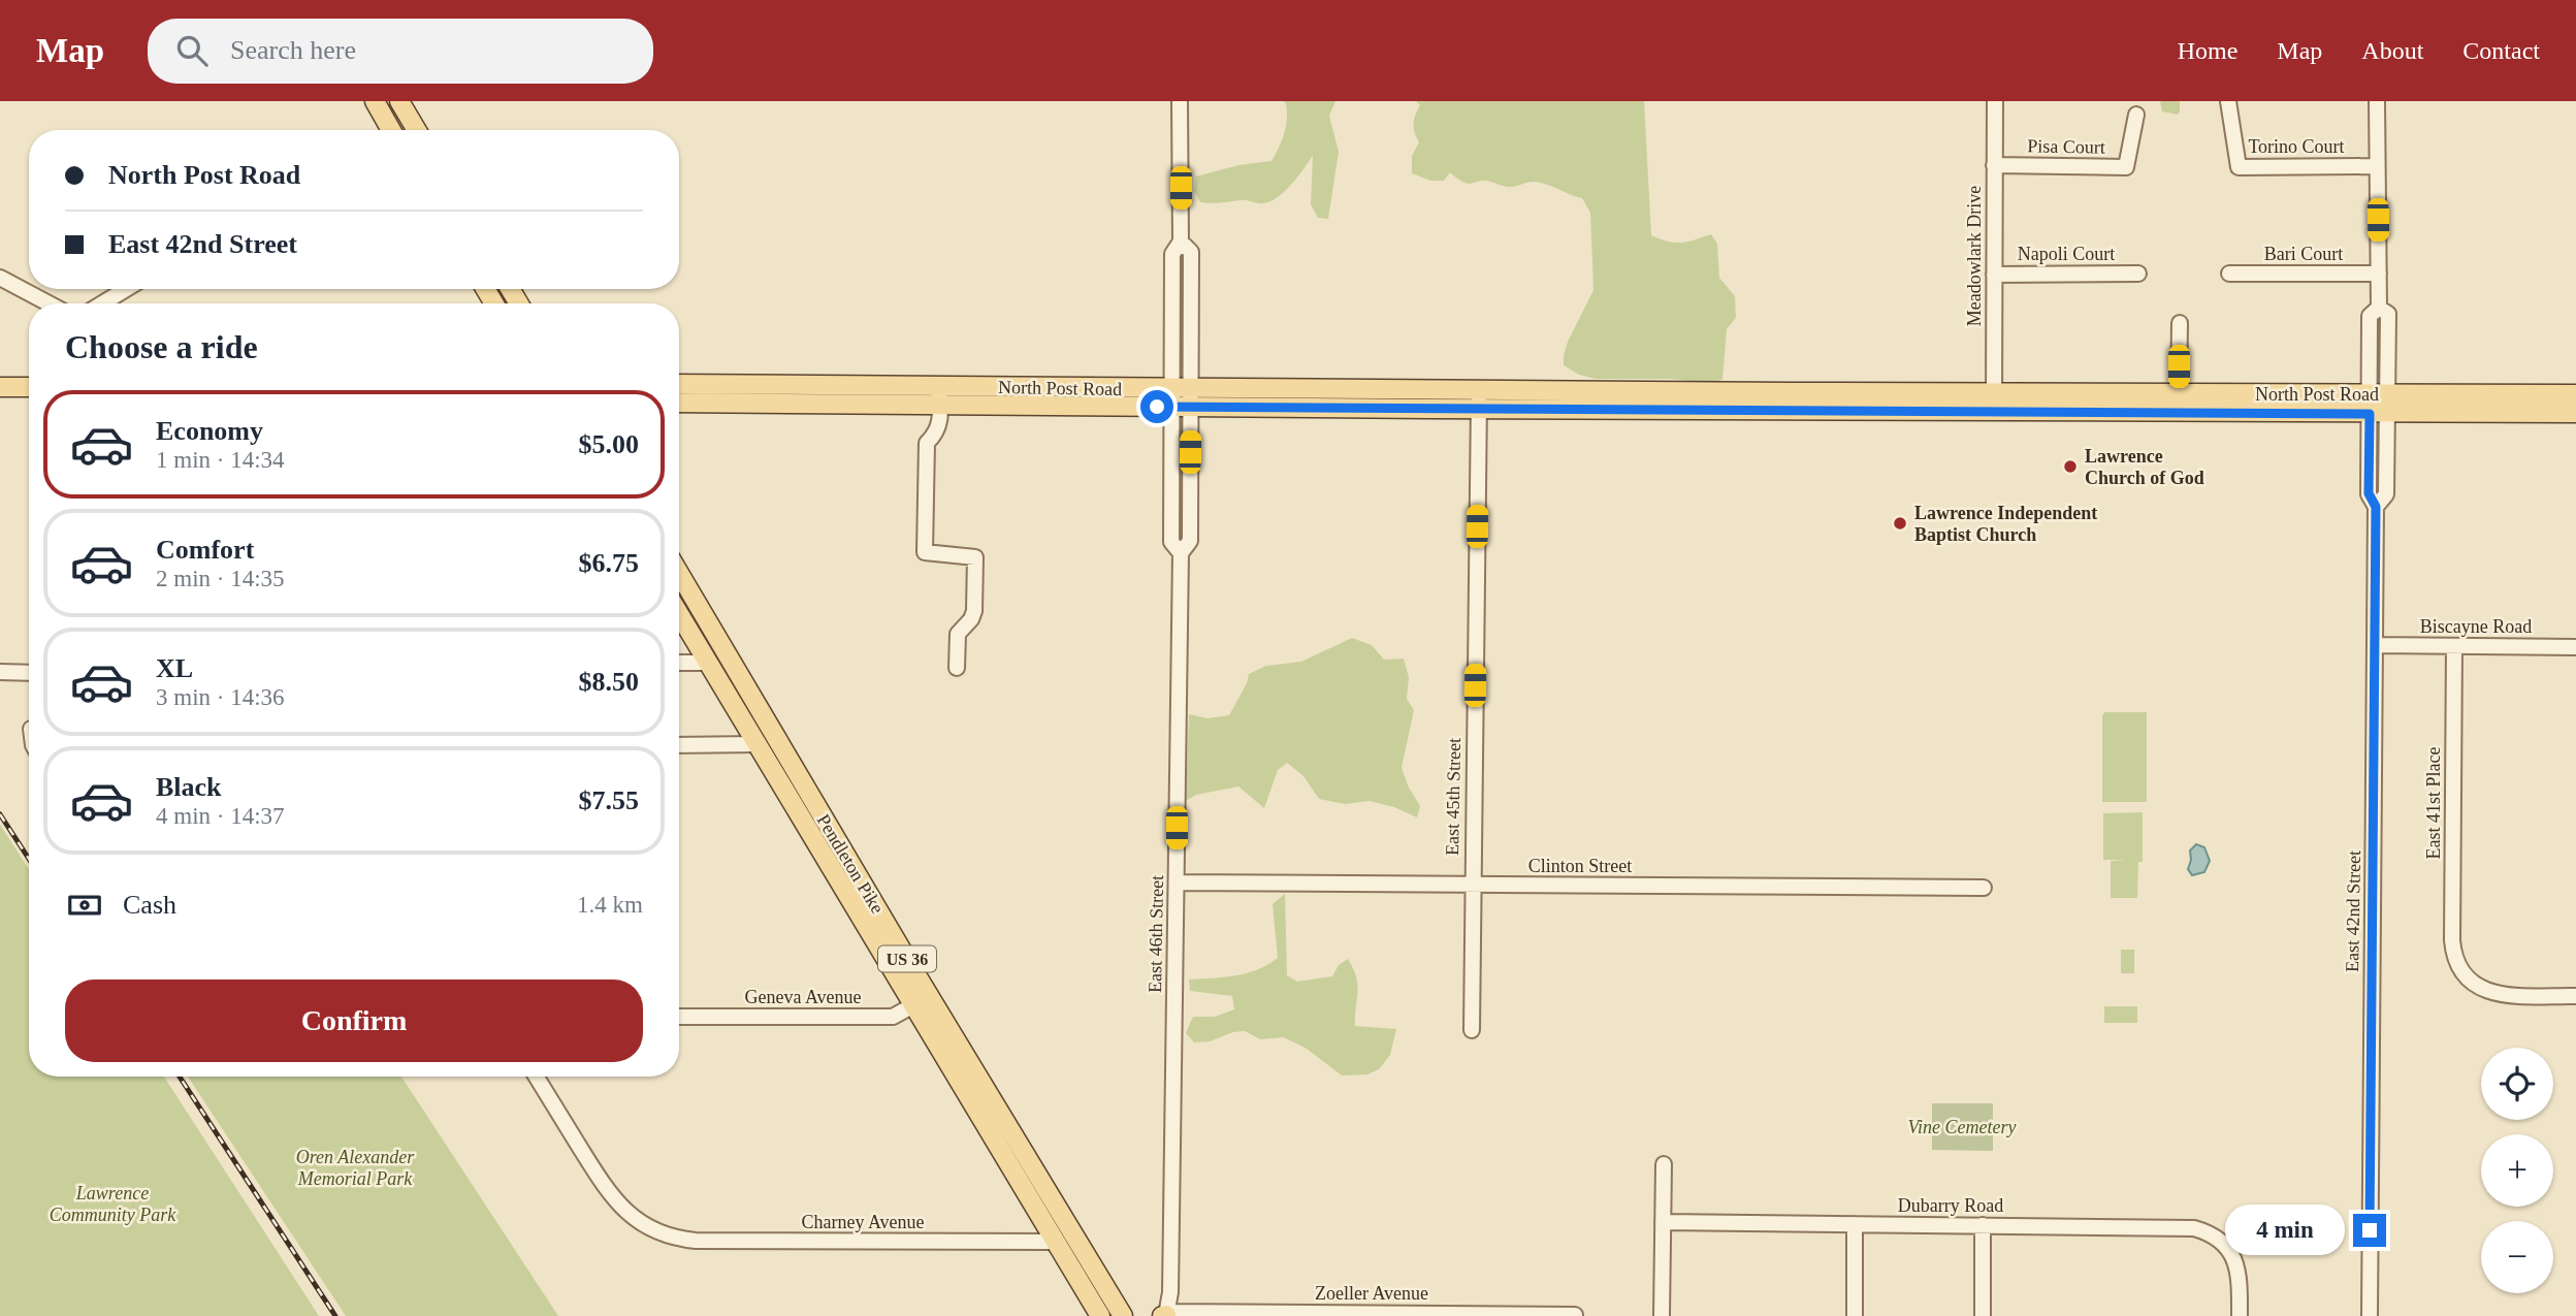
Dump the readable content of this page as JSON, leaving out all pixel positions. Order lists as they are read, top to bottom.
{
  "streets": {
    "main road": ["North Post Road", "Pendleton Pike", "US 36"],
    "street": [
      "Pisa Court",
      "Torino Court",
      "Napoli Court",
      "Bari Court",
      "Meadowlark Drive",
      "Biscayne Road",
      "East 45th Street",
      "East 41st Place",
      "Clinton Street",
      "East 42nd Street",
      "East 46th Street",
      "Geneva Avenue",
      "Dubarry Road",
      "Charney Avenue",
      "Zoeller Avenue"
    ]
  },
  "crossings": [
    ["Pisa Court", "Meadowlark Drive"],
    ["Torino Court", "East 42nd Street"],
    ["Napoli Court", "Meadowlark Drive"],
    ["Bari Court", "East 42nd Street"],
    ["Meadowlark Drive", "North Post Road"],
    ["North Post Road", "East 45th Street"],
    ["North Post Road", "East 42nd Street"],
    ["North Post Road", "East 46th Street"],
    ["Biscayne Road", "East 41st Place"],
    ["Biscayne Road", "East 42nd Street"],
    ["East 45th Street", "Clinton Street"],
    ["Pendleton Pike", "Geneva Avenue"],
    ["Pendleton Pike", "Charney Avenue"],
    ["Clinton Street", "East 46th Street"],
    ["East 46th Street", "Zoeller Avenue"]
  ],
  "parks": ["Vine Cemetery", "Oren Alexander Memorial Park", "Lawrence Community Park"],
  "places": ["Lawrence Church of God", "Lawrence Independent Baptist Church"],
  "page": {
    "header": "Map",
    "search": "Search here",
    "nav": [
      "Home",
      "Map",
      "About",
      "Contact"
    ],
    "banner": ["North Post Road", "East 42nd Street"],
    "heading": "Choose a ride",
    "list": [
      {
        "name": "Economy",
        "note": "1 min · 14:34",
        "value": "$5.00"
      },
      {
        "name": "Comfort",
        "note": "2 min · 14:35",
        "value": "$6.75"
      },
      {
        "name": "XL",
        "note": "3 min · 14:36",
        "value": "$8.50"
      },
      {
        "name": "Black",
        "note": "4 min · 14:37",
        "value": "$7.55"
      }
    ],
    "pay": ["Cash", "1.4 km"],
    "buttons": "Confirm",
    "map_buttons": ["+", "−"],
    "bubble": "4 min"
  }
}
